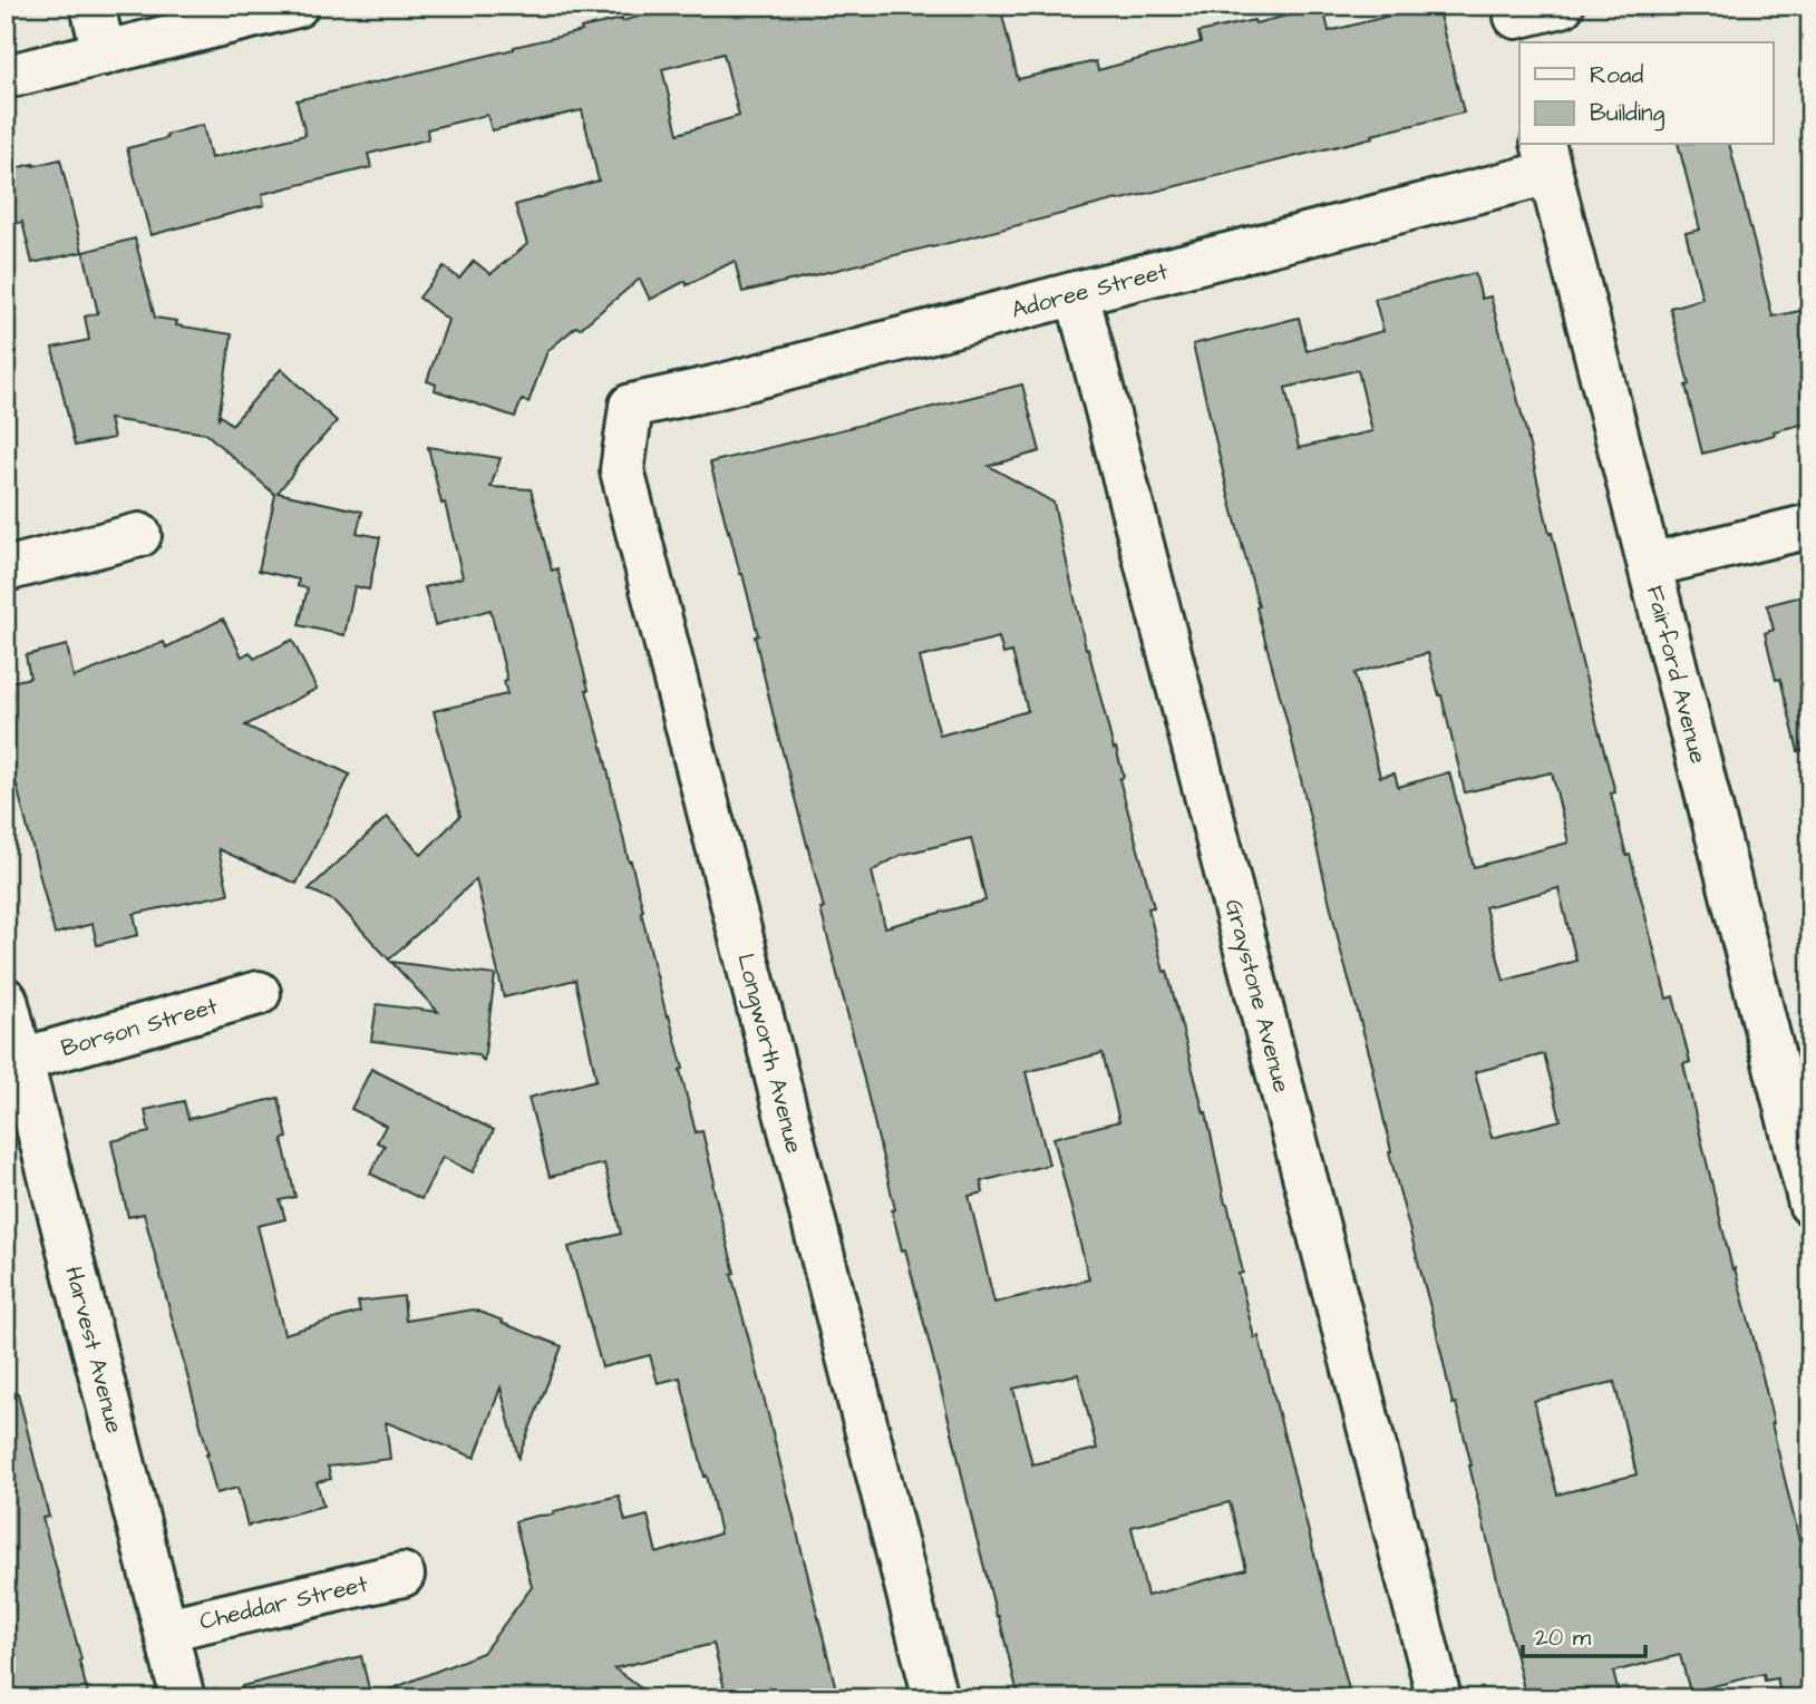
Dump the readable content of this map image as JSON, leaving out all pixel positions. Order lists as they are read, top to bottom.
{
  "streets": {
    "street": [
      "Adoree Street",
      "Fairford Avenue",
      "Graystone Avenue",
      "Borson Street",
      "Longworth Avenue",
      "Harvest Avenue",
      "Cheddar Street"
    ]
  },
  "crossings": [
    ["Adoree Street", "Fairford Avenue"],
    ["Adoree Street", "Graystone Avenue"],
    ["Adoree Street", "Longworth Avenue"],
    ["Borson Street", "Harvest Avenue"],
    ["Harvest Avenue", "Cheddar Street"]
  ],
  "legend": ["Road", "Building"],
  "scale_bar": "20 m"
}
